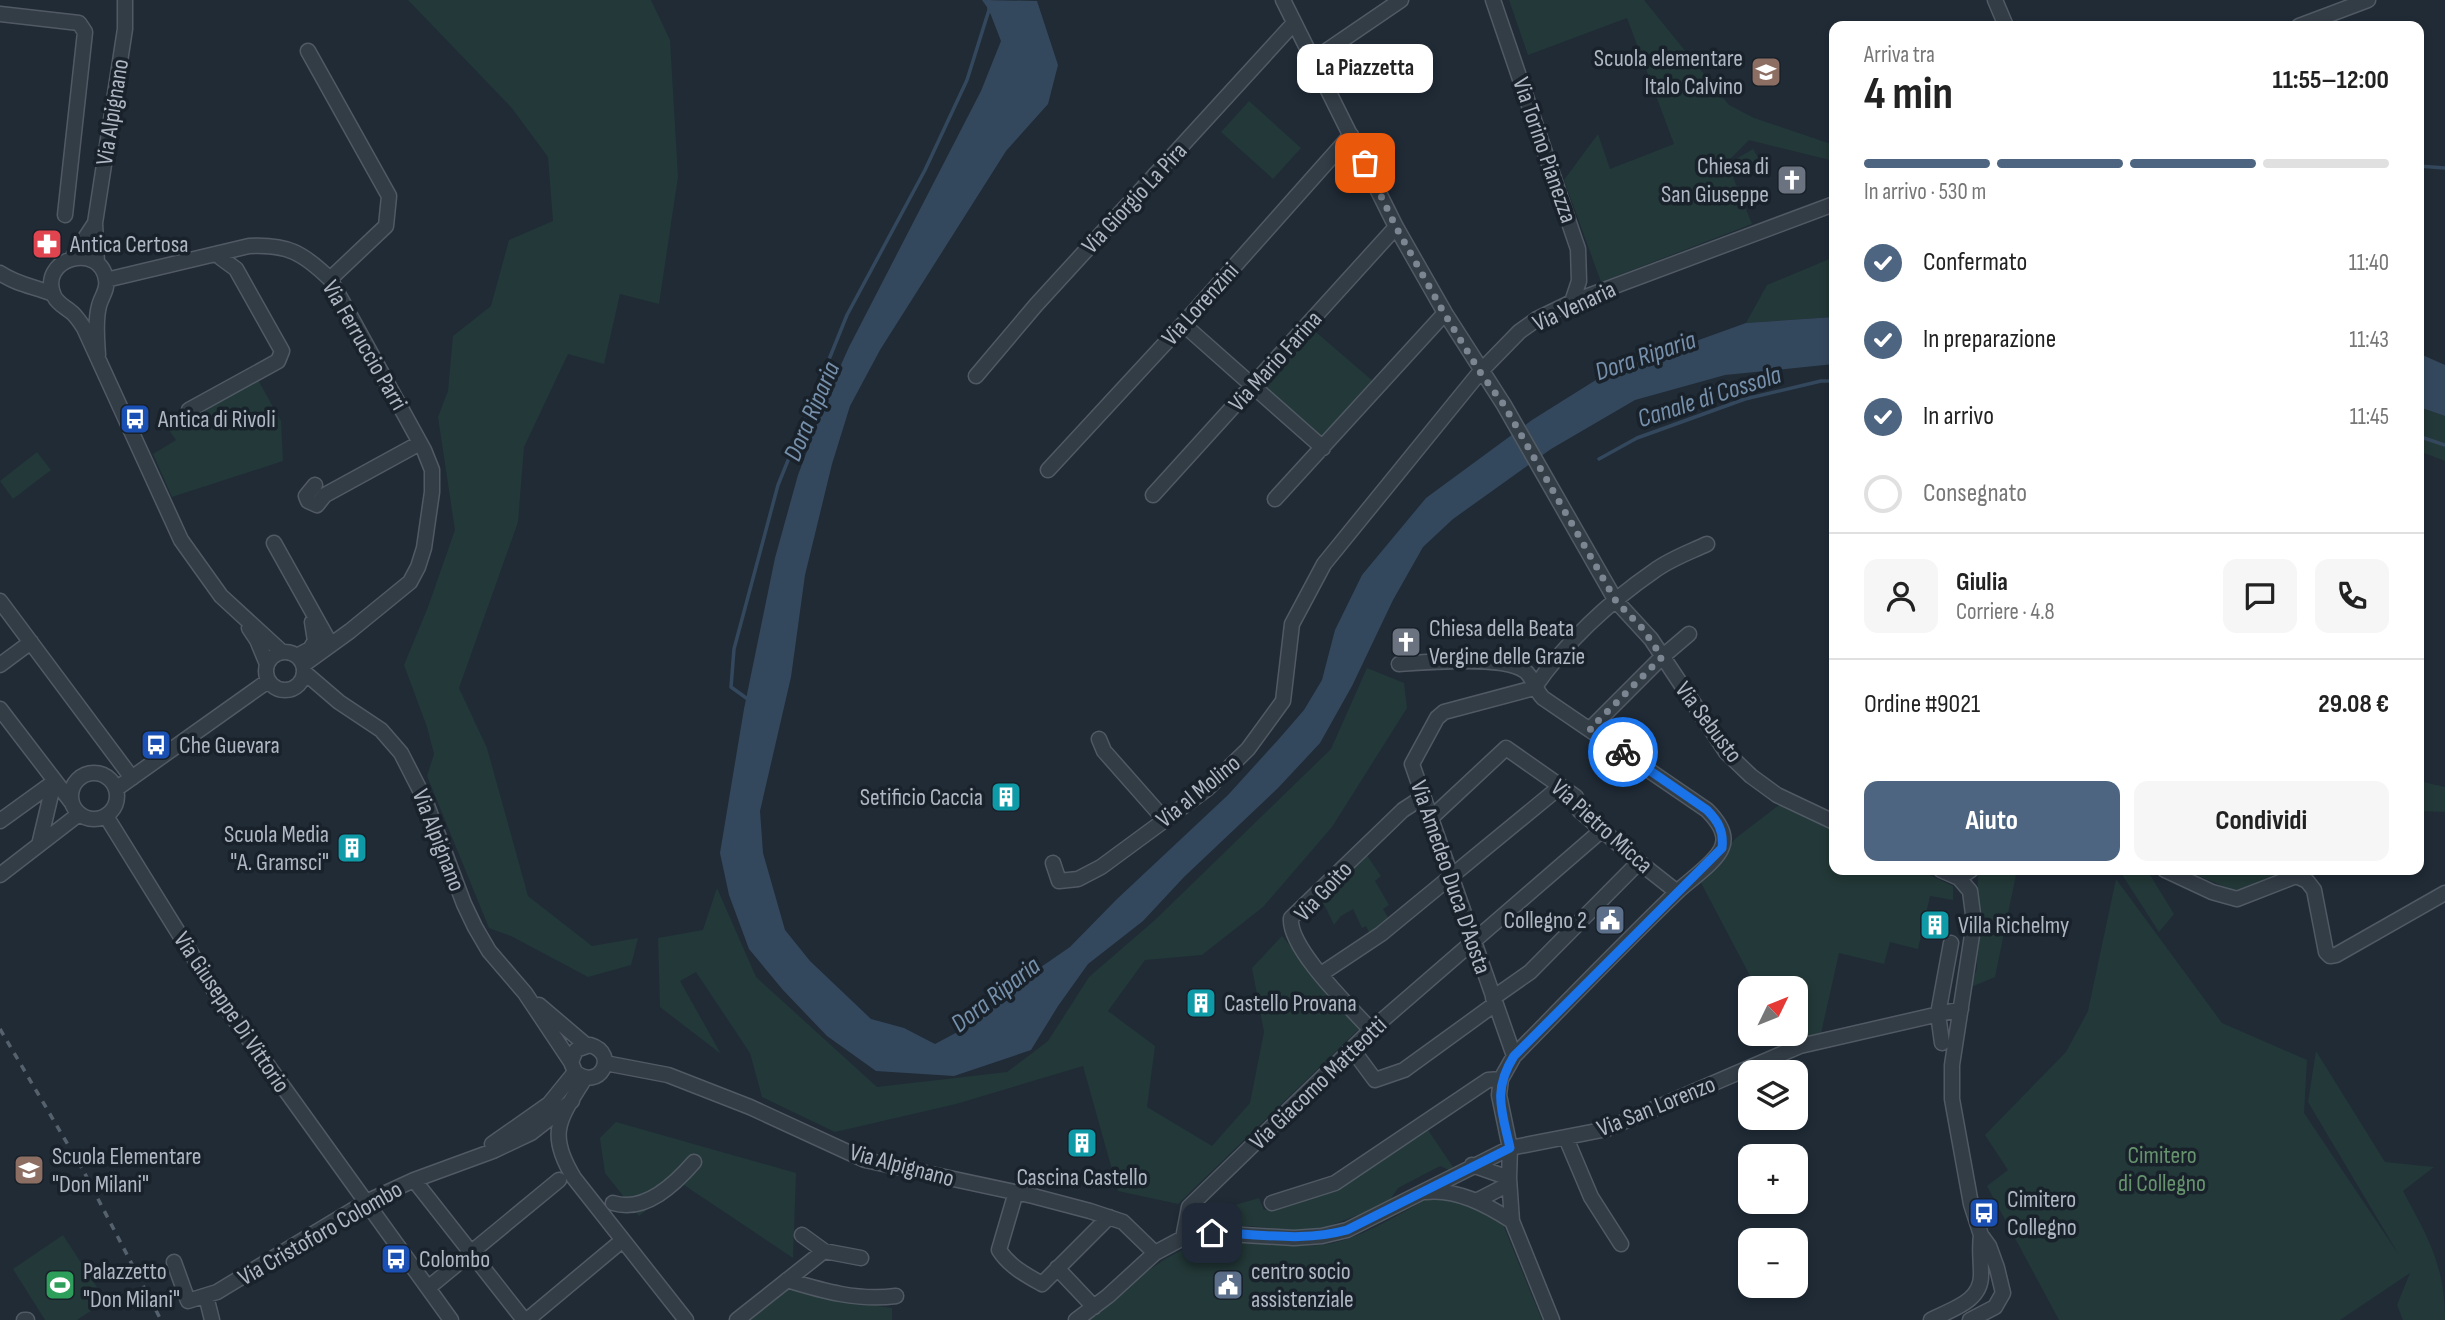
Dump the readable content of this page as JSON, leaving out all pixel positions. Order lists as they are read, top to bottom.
{
  "streets": {
    "street": [
      "Via Alpignano",
      "Via Torino Pianezza",
      "Via Giorgio La Pira",
      "Via Lorenzini",
      "Via Venaria",
      "Via Ferruccio Parri",
      "Via Mario Farina",
      "Via Sebusto",
      "Via al Molino",
      "Via Pietro Micca",
      "Via Amedeo Duca D'Aosta",
      "Via Goito",
      "Via Giuseppe Di Vittorio",
      "Via Giacomo Matteotti",
      "Via San Lorenzo",
      "Via Cristoforo Colombo"
    ]
  },
  "crossings": [
    ["Via Alpignano", "Via Ferruccio Parri"],
    ["Via Alpignano", "Via Cristoforo Colombo"],
    ["Via Torino Pianezza", "Via Venaria"],
    ["Via Giorgio La Pira", "Via Sebusto"],
    ["Via Lorenzini", "Via Sebusto"],
    ["Via Venaria", "Via Sebusto"],
    ["Via Venaria", "Via al Molino"],
    ["Via Mario Farina", "Via Sebusto"],
    ["Via Pietro Micca", "Via Amedeo Duca D'Aosta"],
    ["Via Pietro Micca", "Via Giacomo Matteotti"],
    ["Via Amedeo Duca D'Aosta", "Via Goito"],
    ["Via Amedeo Duca D'Aosta", "Via Giacomo Matteotti"],
    ["Via Goito", "Via Giacomo Matteotti"],
    ["Via Giuseppe Di Vittorio", "Via Cristoforo Colombo"],
    ["Via Giacomo Matteotti", "Via San Lorenzo"]
  ],
  "water": ["Dora Riparia", "Canale di Cossola"],
  "parks": ["Cimitero di Collegno"],
  "places": {
    "school or university": ["Scuola elementare Italo Calvino", "Scuola Elementare \"Don Milani\""],
    "other": ["La Piazzetta"],
    "church": ["Chiesa di San Giuseppe", "Chiesa della Beata Vergine delle Grazie"],
    "pharmacy": ["Antica Certosa"],
    "bus stop": [
      "Antica di Rivoli",
      "Che Guevara",
      "Cimitero Collegno",
      "Colombo"
    ],
    "building": [
      "Setificio Caccia",
      "Scuola Media \"A. Gramsci\"",
      "Villa Richelmy",
      "Castello Provana",
      "Cascina Castello"
    ],
    "public building": ["Collegno 2", "centro socio assistenziale"],
    "sports": ["Palazzetto \"Don Milani\""]
  },
  "north": "top right",
  "page": {
    "heading": ["4 min", "Arriva tra", "11:55–12:00"],
    "panel": [
      "Giulia",
      "Corriere · 4.8",
      "Ordine #9021",
      "29.08 €"
    ],
    "bubble": "La Piazzetta",
    "bar": "In arrivo · 530 m",
    "list": [
      ["Confermato", "11:40"],
      ["In preparazione", "11:43"],
      ["In arrivo", "11:45"],
      "Consegnato"
    ],
    "buttons": ["Aiuto", "Condividi"],
    "map_buttons": ["+", "−"]
  }
}
